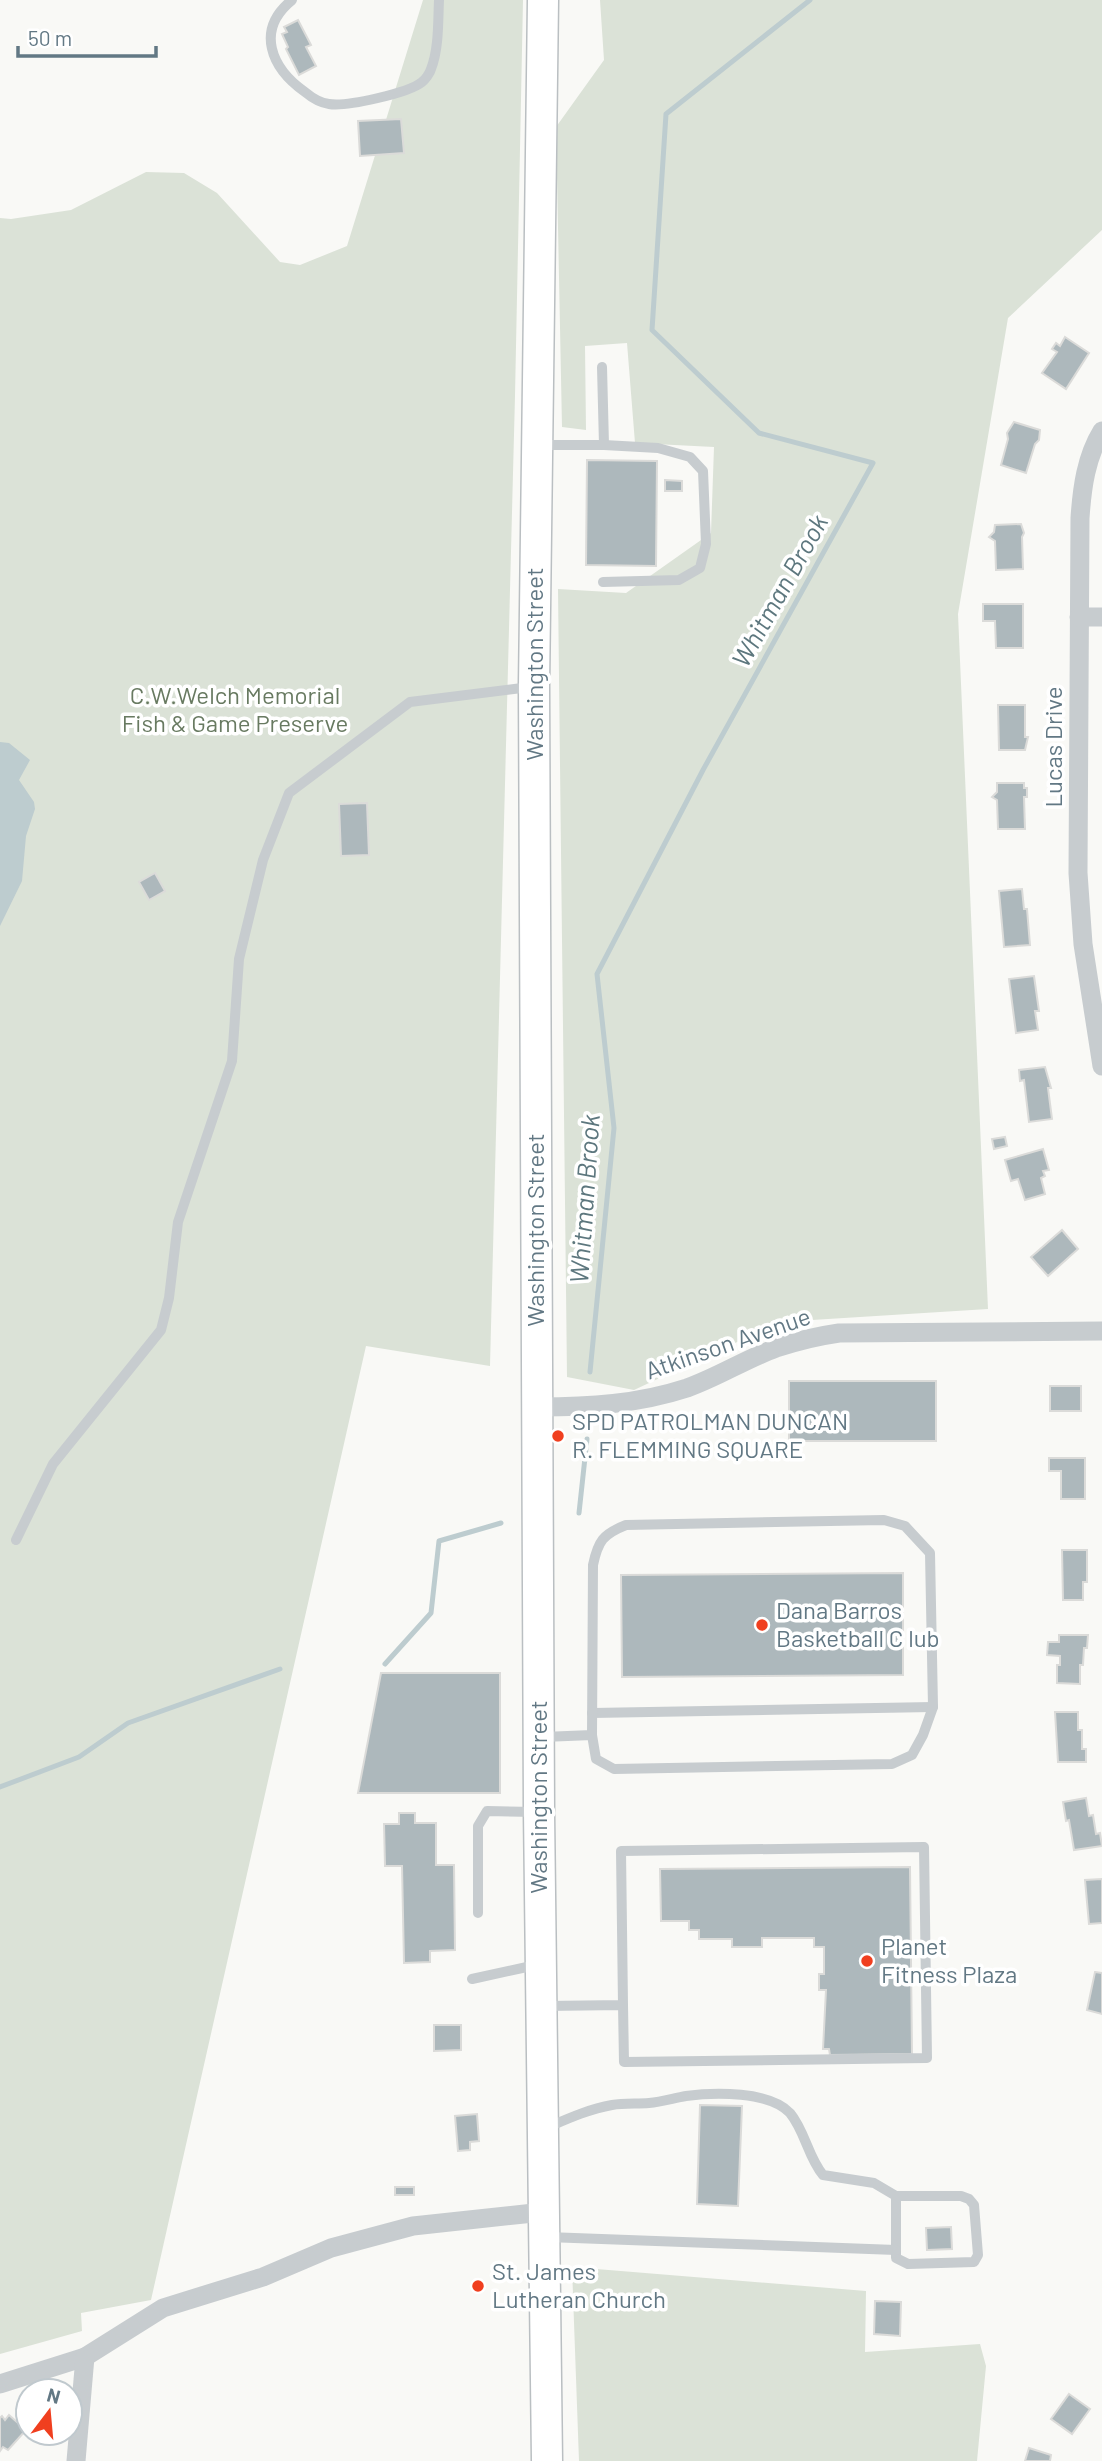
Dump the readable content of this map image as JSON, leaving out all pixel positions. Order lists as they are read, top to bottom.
{
  "streets": {
    "main road": ["Washington Street"],
    "street": ["Lucas Drive", "Atkinson Avenue"]
  },
  "crossings": [
    ["Washington Street", "Atkinson Avenue"]
  ],
  "water": ["Whitman Brook"],
  "parks": ["C.W.Welch Memorial Fish & Game Preserve"],
  "places": [
    "SPD PATROLMAN DUNCAN R. FLEMMING SQUARE",
    "Dana Barros Basketball C lub",
    "Planet Fitness Plaza",
    "St. James Lutheran Church"
  ],
  "scale_bar": "50 m",
  "north": "top"
}
